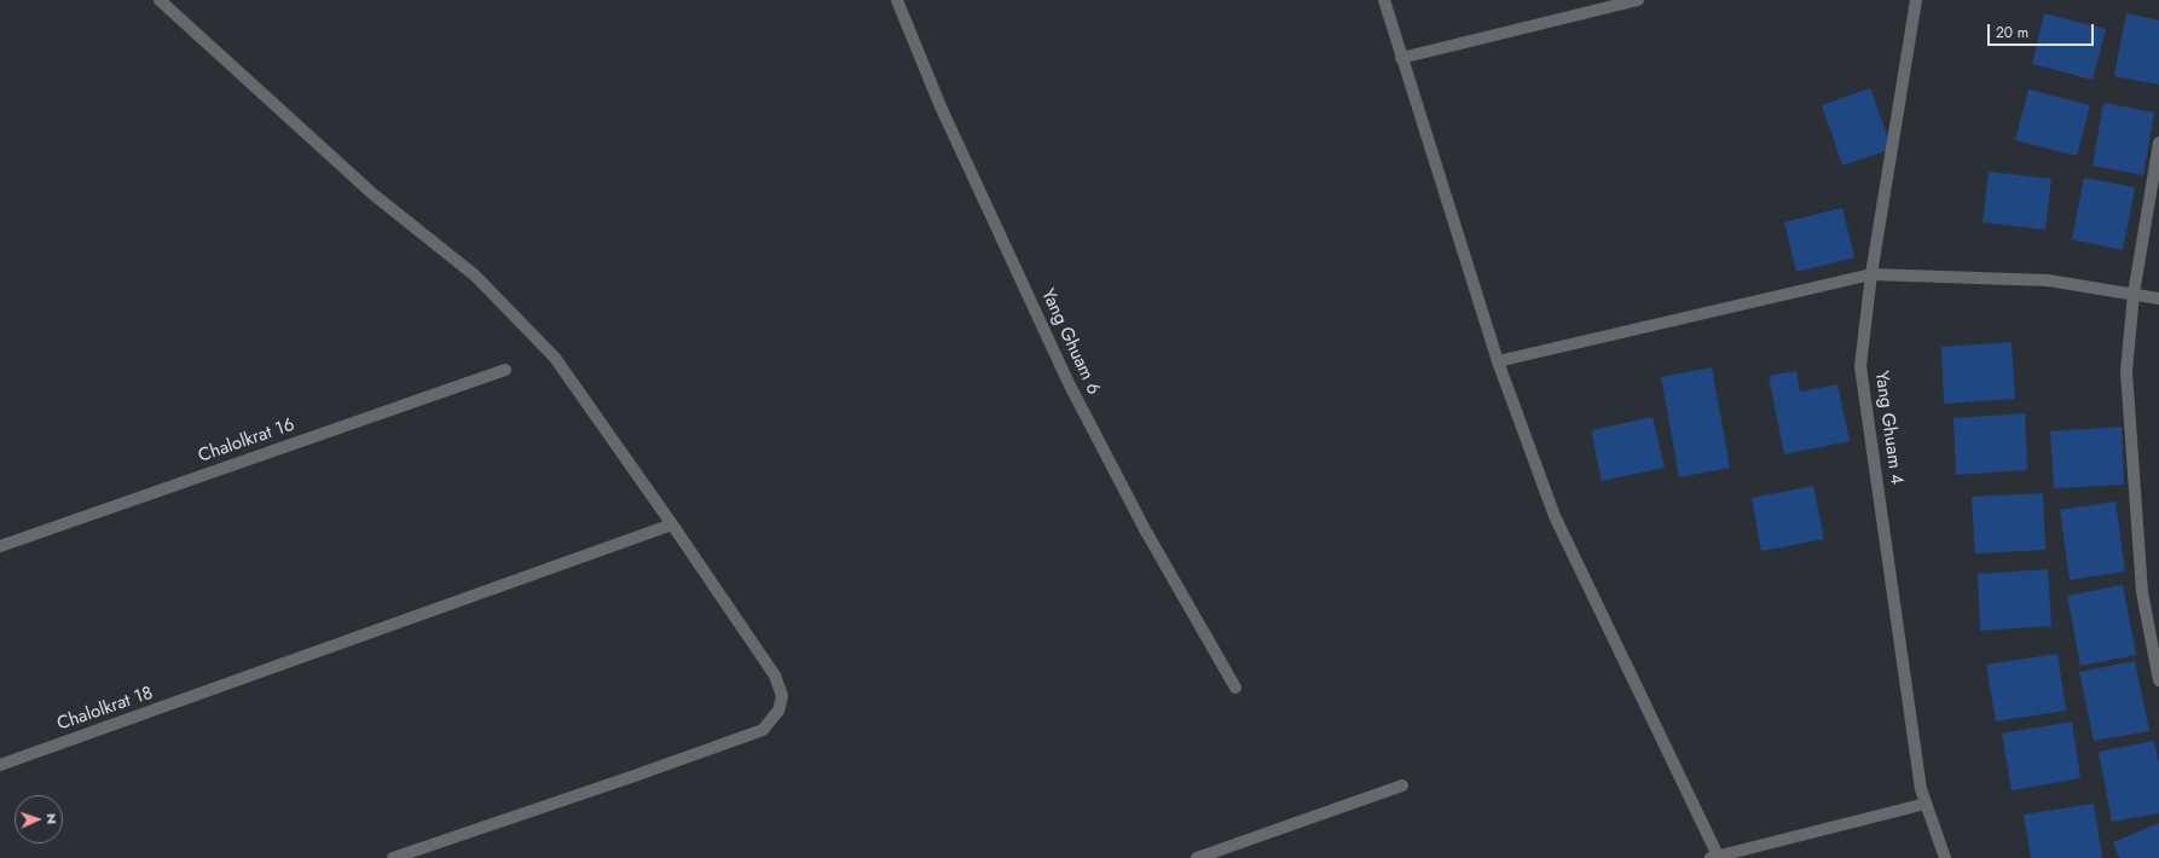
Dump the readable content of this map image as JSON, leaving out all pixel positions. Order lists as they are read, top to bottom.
{
  "streets": {
    "street": [
      "Yang Ghuam 6",
      "Yang Ghuam 4",
      "Chalolkrat 16",
      "Chalolkrat 18"
    ]
  },
  "scale_bar": "20 m",
  "north": "right"
}
